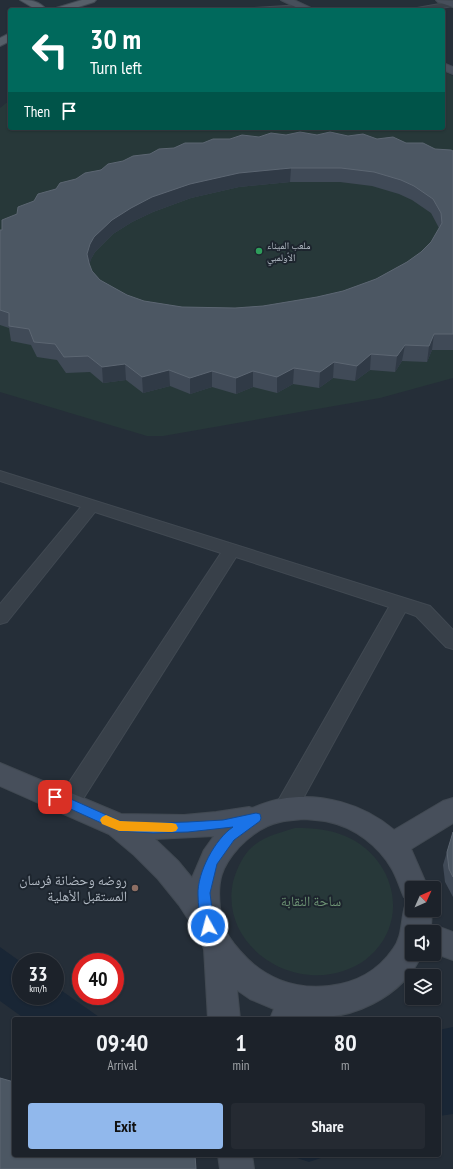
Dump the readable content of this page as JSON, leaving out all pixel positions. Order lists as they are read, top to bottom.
{
  "parks": ["ساحة النقابة"],
  "places": ["ملعب الميناء الأولمبي", "روضه وحضانة فرسان المستقبل الأهلية"],
  "north": "top right",
  "page": {
    "turn": ["30 m", "Turn left"],
    "then": "Then",
    "speed": "33 km/h",
    "limit": "40",
    "eta": [
      "09:40",
      "Arrival",
      "1",
      "min",
      "80",
      "m"
    ],
    "buttons": ["Exit", "Share"]
  }
}
